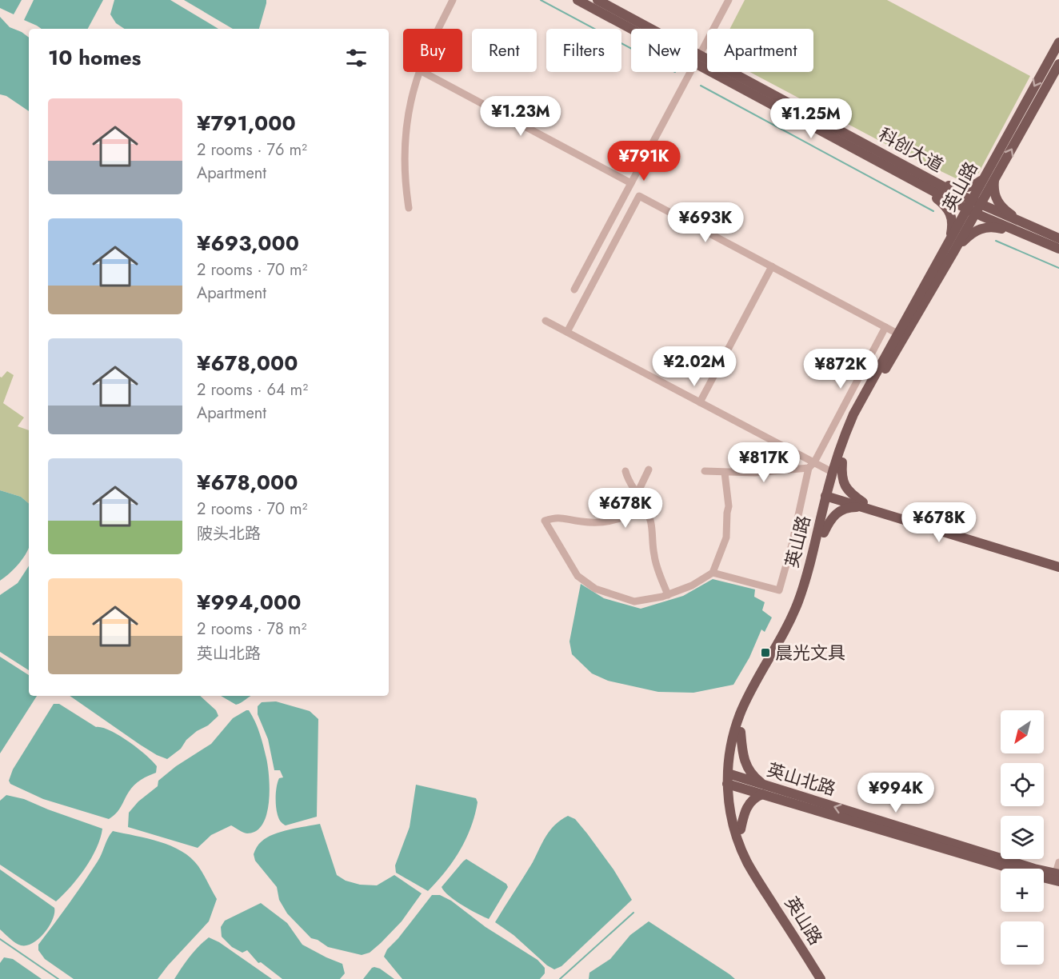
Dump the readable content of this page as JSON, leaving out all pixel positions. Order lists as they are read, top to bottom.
{
  "streets": {
    "main road": ["科创大道", "英山路", "英山北路"]
  },
  "crossings": [
    ["科创大道", "英山路"],
    ["英山路", "英山北路"]
  ],
  "places": {
    "transit": ["晨光文具"]
  },
  "north": "bottom left",
  "page": {
    "chip": [
      "Buy",
      "Rent",
      "Filters",
      "New",
      "Apartment"
    ],
    "heading": "10 homes",
    "list": [
      {
        "name": "¥791,000",
        "note": "2 rooms · 76 m² · Apartment"
      },
      {
        "name": "¥693,000",
        "note": "2 rooms · 70 m² · Apartment"
      },
      {
        "name": "¥678,000",
        "note": "2 rooms · 64 m² · Apartment"
      },
      {
        "name": "¥678,000",
        "note": "2 rooms · 70 m² · 陂头北路"
      },
      {
        "name": "¥994,000",
        "note": "2 rooms · 78 m² · 英山北路"
      }
    ],
    "price": [
      "¥1.23M",
      "¥1.25M",
      "¥791K",
      "¥693K",
      "¥2.02M",
      "¥872K",
      "¥817K",
      "¥678K",
      "¥678K",
      "¥994K"
    ],
    "map_buttons": ["+", "−"]
  }
}
